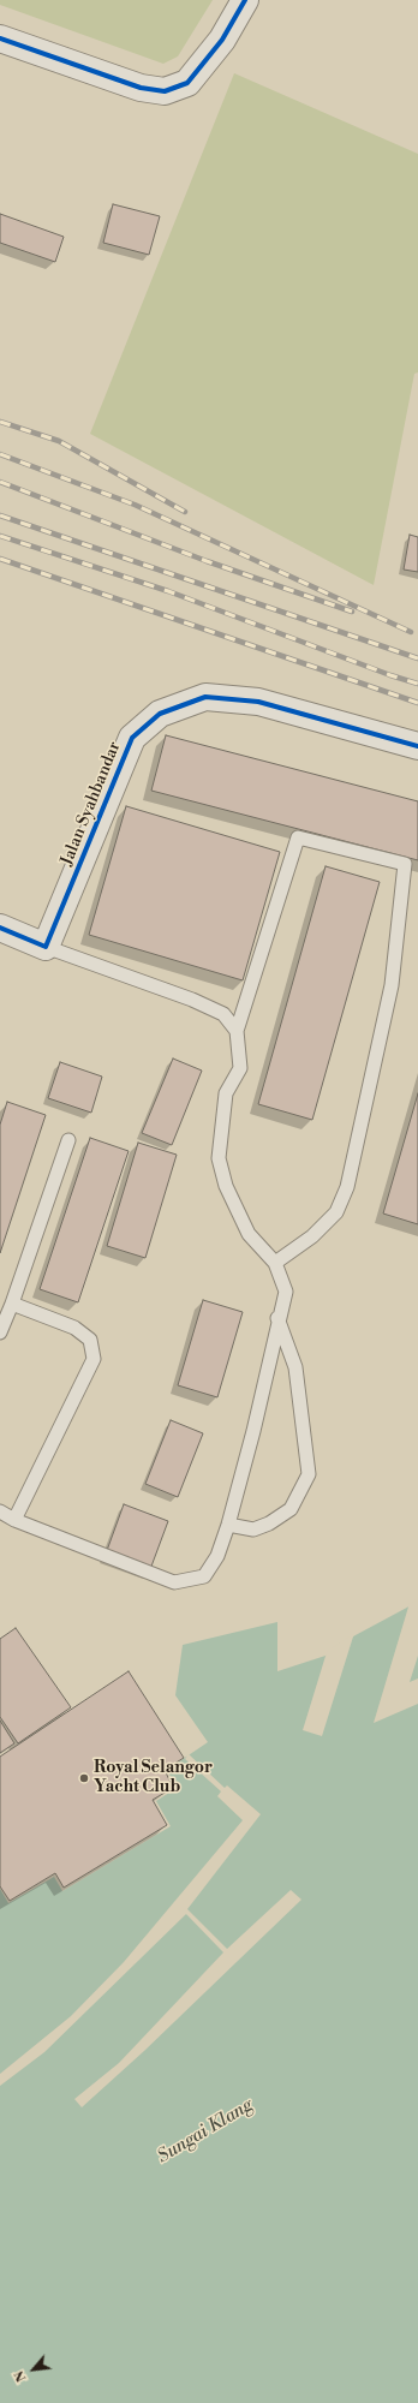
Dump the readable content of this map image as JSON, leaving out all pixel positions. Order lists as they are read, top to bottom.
{
  "streets": {
    "street": ["Jalan Syahbandar"]
  },
  "water": ["Sungai Klang"],
  "places": ["Royal Selangor Yacht Club"],
  "north": "bottom left"
}
